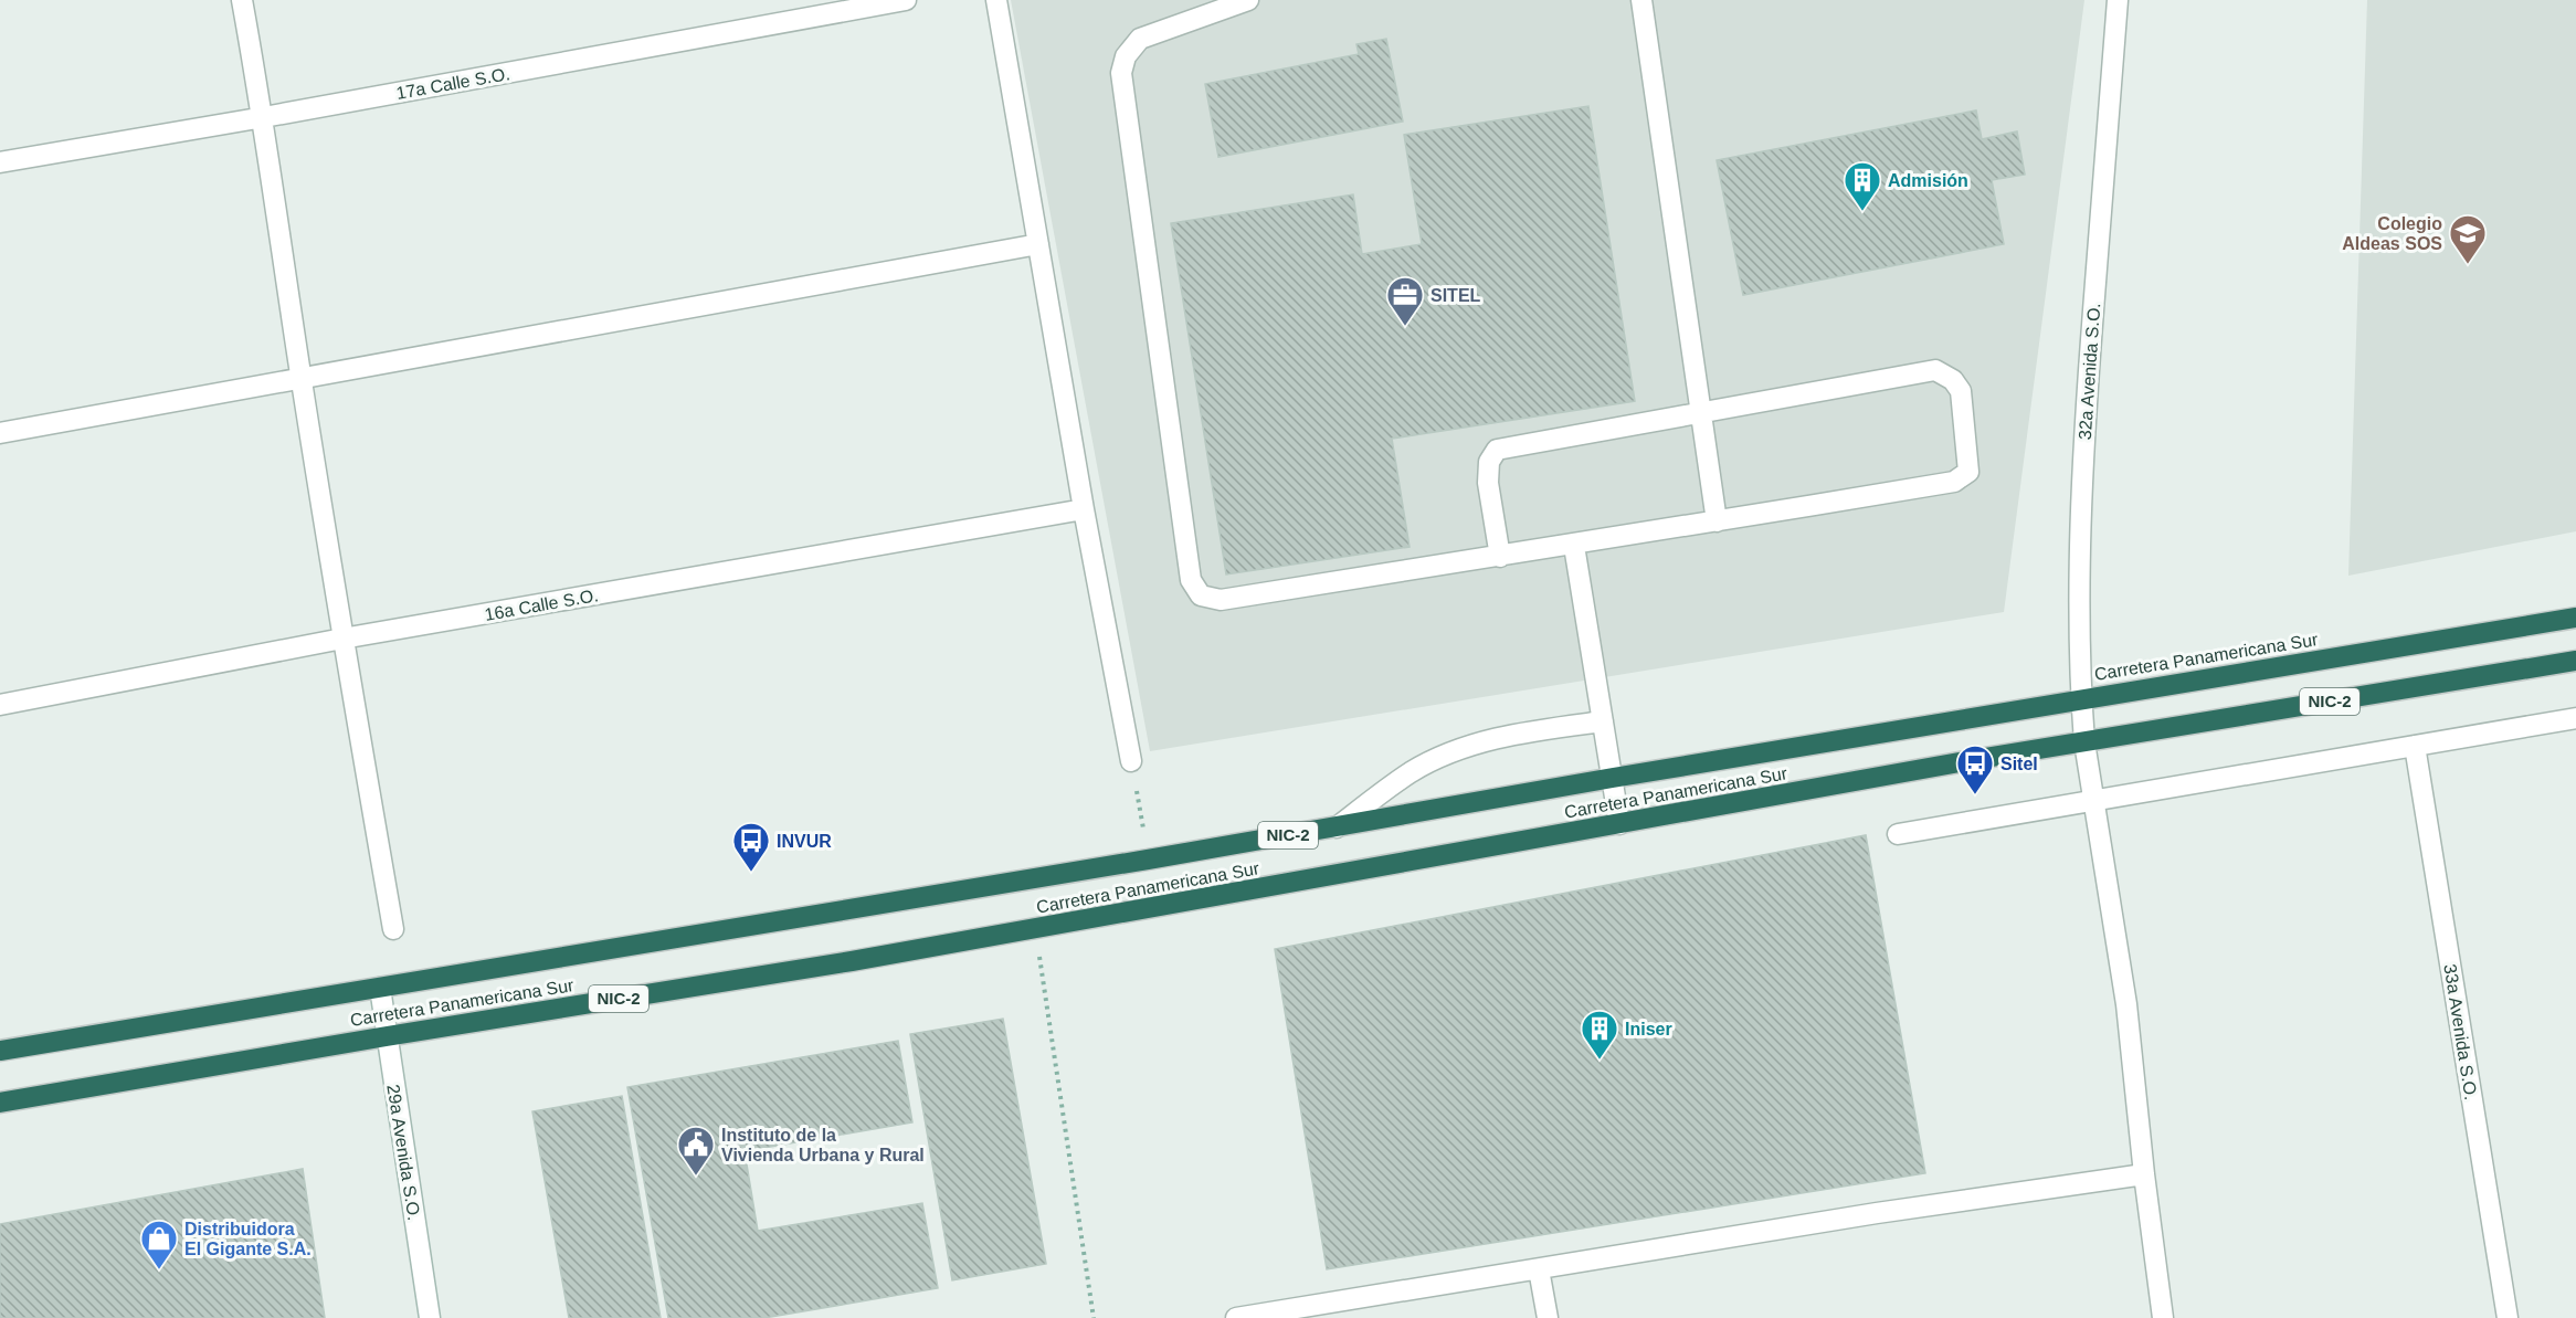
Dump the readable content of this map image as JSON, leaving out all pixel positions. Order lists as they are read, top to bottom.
{
  "streets": {
    "highway": ["Carretera Panamericana Sur", "NIC-2"],
    "street": [
      "17a Calle S.O.",
      "32a Avenida S.O.",
      "16a Calle S.O.",
      "33a Avenida S.O.",
      "29a Avenida S.O."
    ]
  },
  "crossings": [
    ["32a Avenida S.O.", "Carretera Panamericana Sur"],
    ["Carretera Panamericana Sur", "29a Avenida S.O."]
  ],
  "places": {
    "building": ["Admisión", "Iniser"],
    "school or university": ["Colegio Aldeas SOS"],
    "office": ["SITEL"],
    "bus stop": ["Sitel", "INVUR"],
    "public building": ["Instituto de la Vivienda Urbana y Rural"],
    "shop": ["Distribuidora El Gigante S.A."]
  }
}
